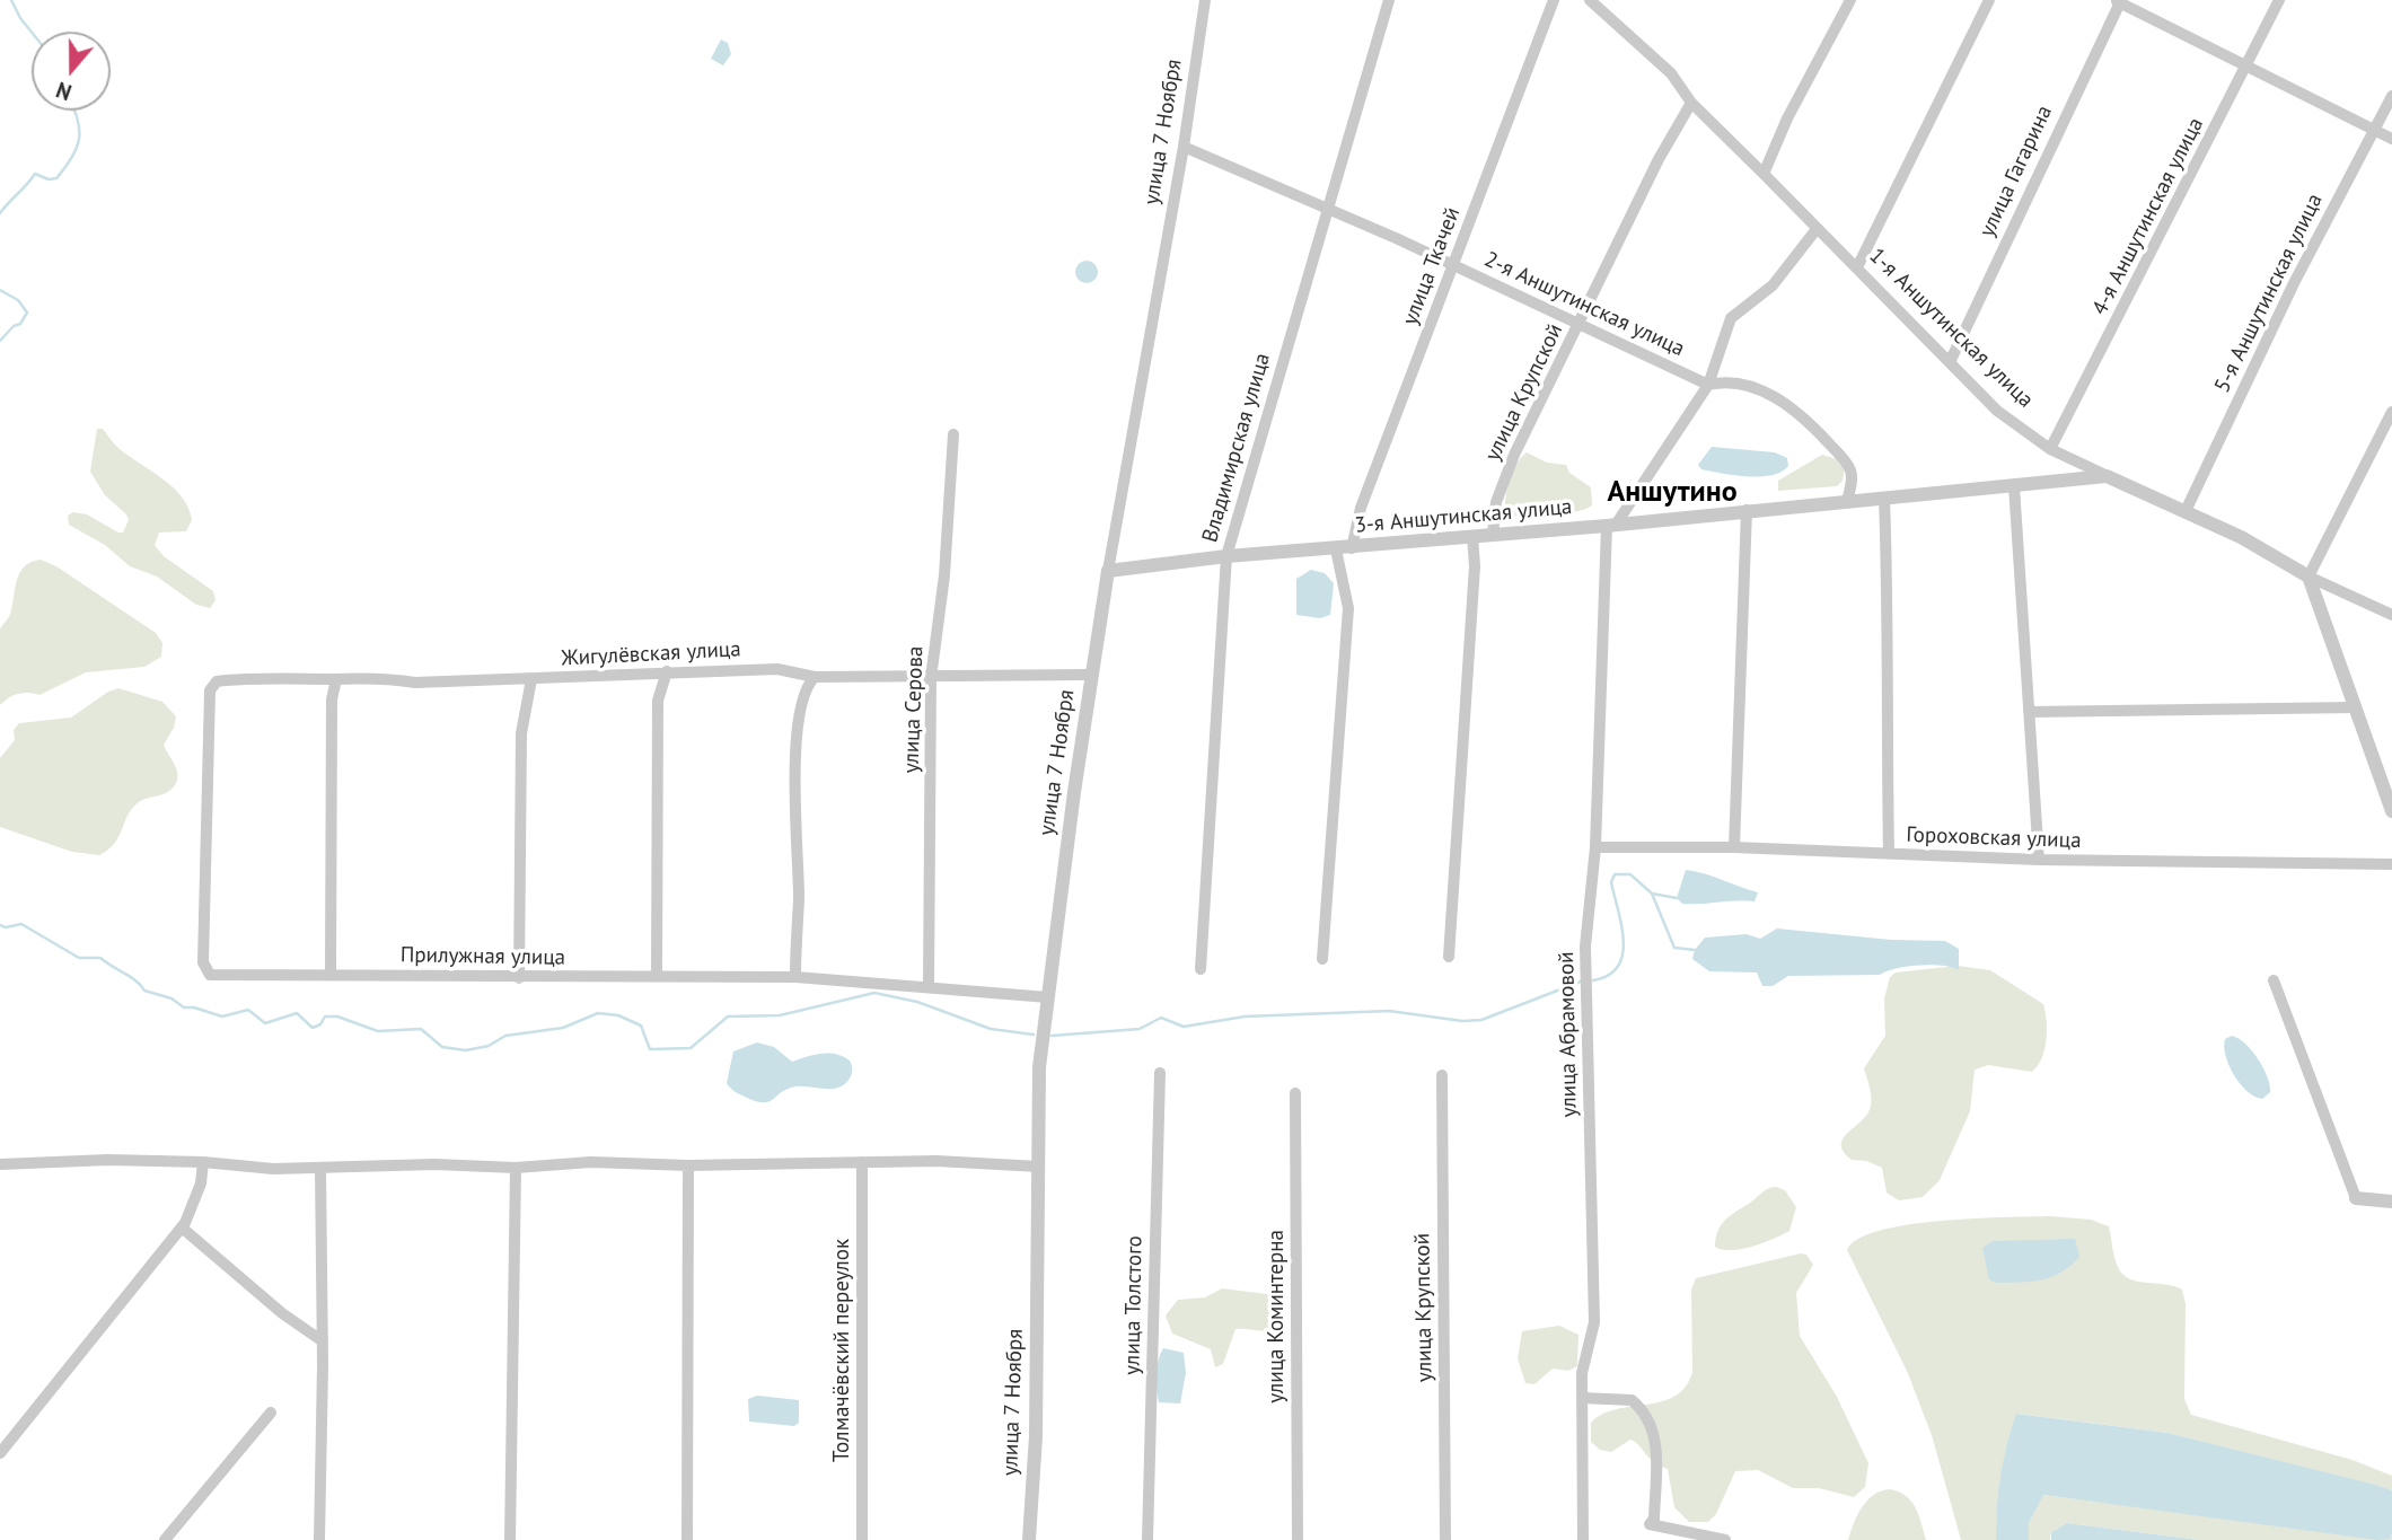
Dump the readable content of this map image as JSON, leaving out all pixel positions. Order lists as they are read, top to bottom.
{
  "streets": {
    "street": [
      "улица 7 Ноября",
      "улица Гагарина",
      "4-я Аншутинская улица",
      "улица Ткачей",
      "5-я Аншутинская улица",
      "2-я Аншутинская улица",
      "1-я Аншутинская улица",
      "улица Крупской",
      "Владимирская улица",
      "3-я Аншутинская улица",
      "Жигулёвская улица",
      "улица Серова",
      "Гороховская улица",
      "Прилужная улица",
      "улица Абрамовой",
      "улица Толстого",
      "улица Коминтерна",
      "Толмачёвский переулок"
    ]
  },
  "crossings": [
    ["улица 7 Ноября", "2-я Аншутинская улица"],
    ["улица 7 Ноября", "3-я Аншутинская улица"],
    ["улица 7 Ноября", "Жигулёвская улица"],
    ["улица 7 Ноября", "Прилужная улица"],
    ["улица Гагарина", "1-я Аншутинская улица"],
    ["4-я Аншутинская улица", "1-я Аншутинская улица"],
    ["улица Ткачей", "2-я Аншутинская улица"],
    ["улица Ткачей", "3-я Аншутинская улица"],
    ["5-я Аншутинская улица", "1-я Аншутинская улица"],
    ["2-я Аншутинская улица", "улица Крупской"],
    ["2-я Аншутинская улица", "Владимирская улица"],
    ["1-я Аншутинская улица", "улица Крупской"],
    ["1-я Аншутинская улица", "3-я Аншутинская улица"],
    ["улица Крупской", "3-я Аншутинская улица"],
    ["Владимирская улица", "3-я Аншутинская улица"],
    ["3-я Аншутинская улица", "улица Абрамовой"],
    ["Жигулёвская улица", "улица Серова"],
    ["Жигулёвская улица", "Прилужная улица"],
    ["улица Серова", "Прилужная улица"],
    ["Гороховская улица", "улица Абрамовой"]
  ],
  "districts": ["Аншутино"],
  "north": "bottom"
}
